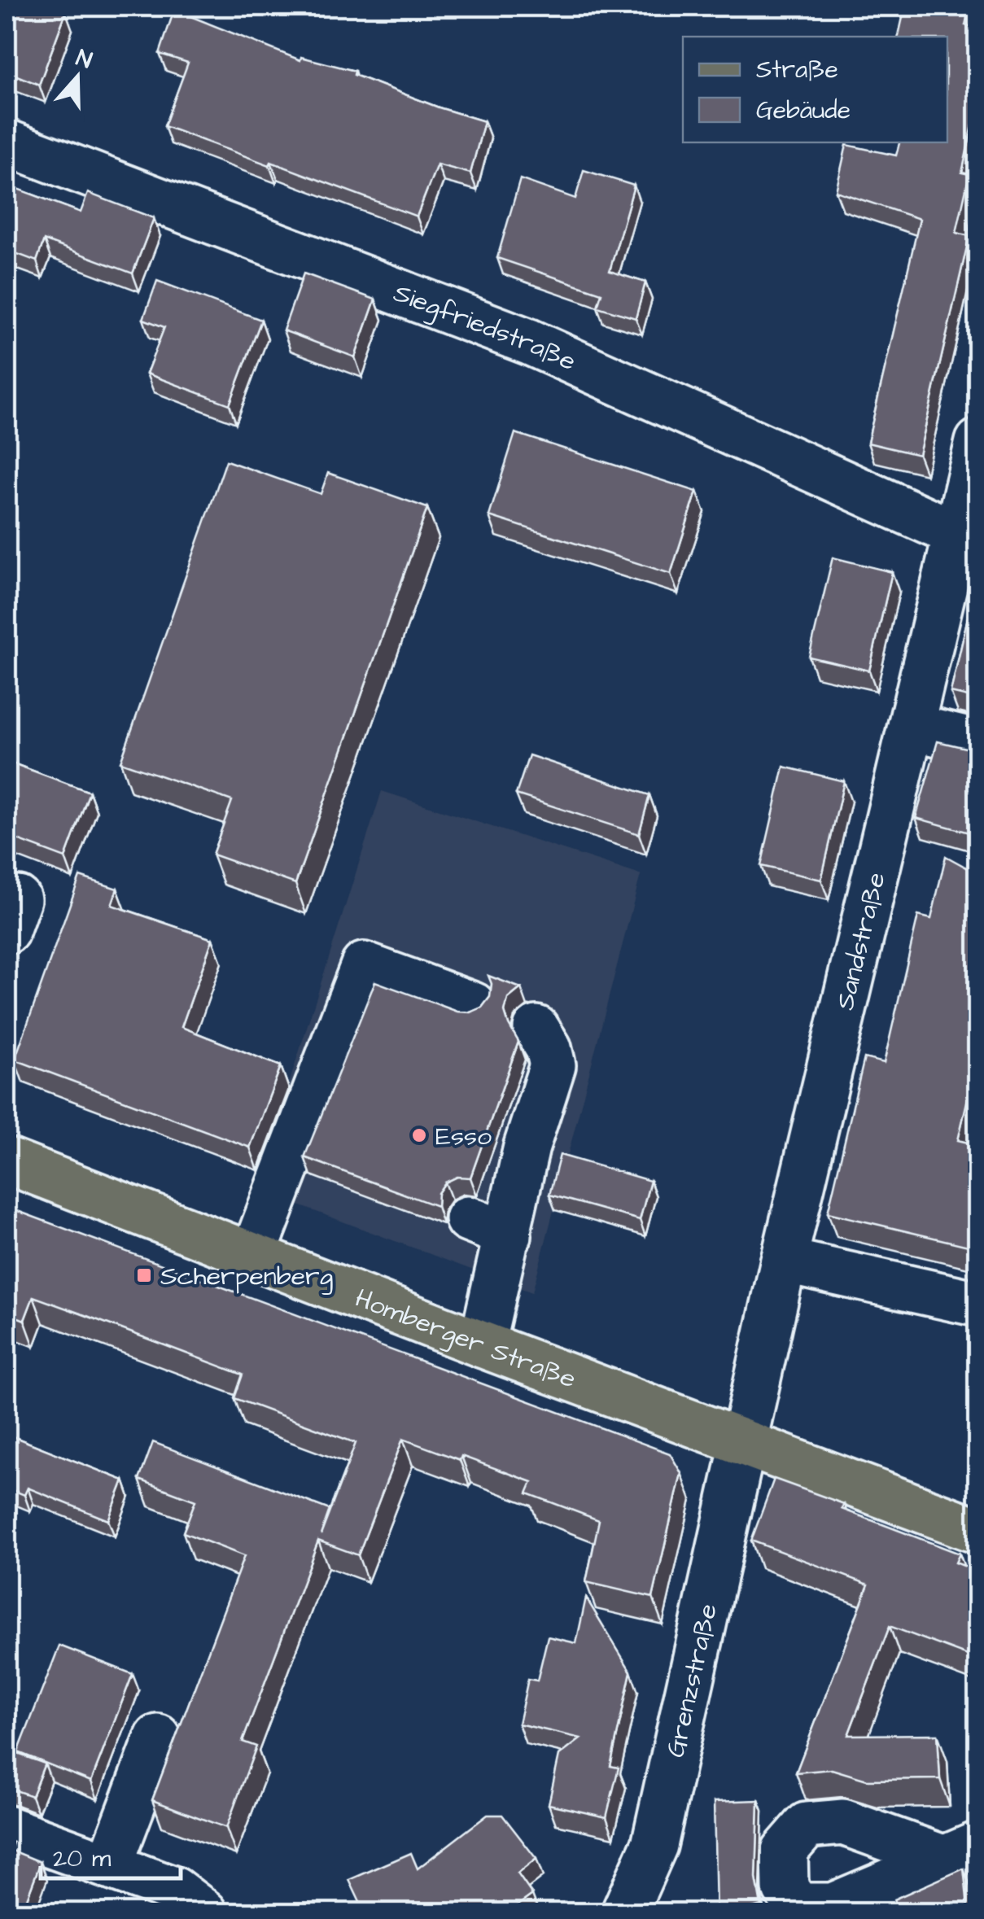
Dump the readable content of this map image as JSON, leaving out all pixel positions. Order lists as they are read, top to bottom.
{
  "streets": {
    "main road": ["Homberger Straße"],
    "street": ["Siegfriedstraße", "Sandstraße", "Grenzstraße"]
  },
  "crossings": [
    ["Siegfriedstraße", "Sandstraße"],
    ["Sandstraße", "Homberger Straße"],
    ["Sandstraße", "Grenzstraße"],
    ["Homberger Straße", "Grenzstraße"]
  ],
  "places": {
    "other": ["Esso"],
    "transit": ["Scherpenberg"]
  },
  "legend": ["Straße", "Gebäude"],
  "scale_bar": "20 m",
  "north": "top"
}
